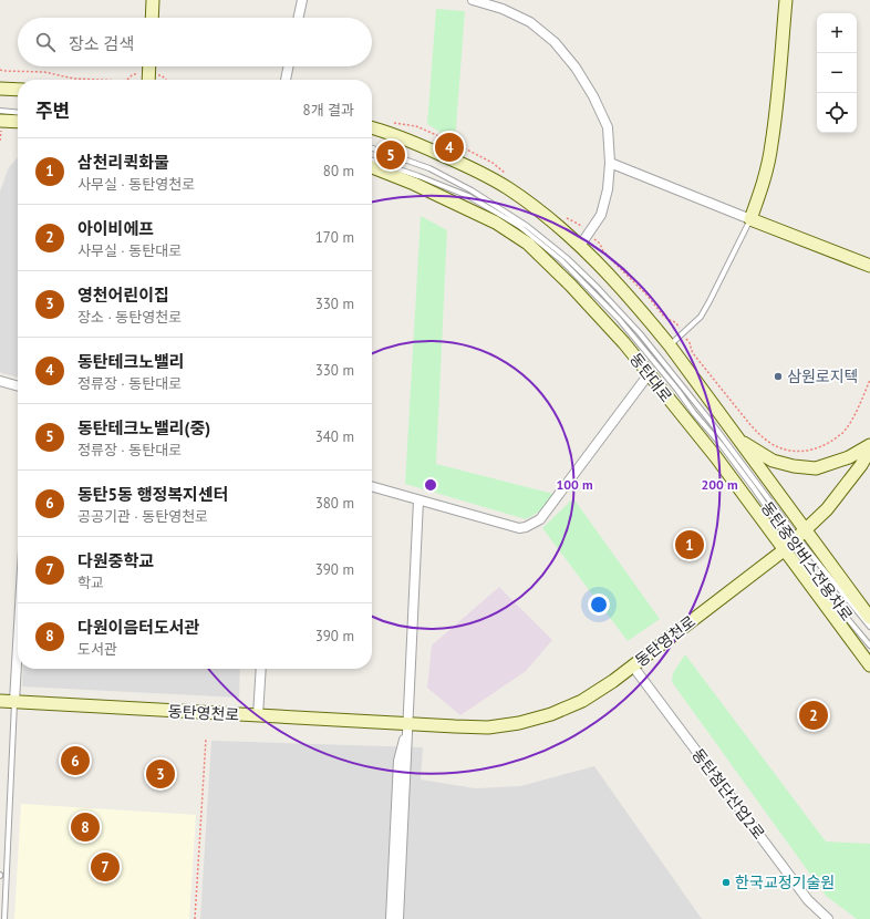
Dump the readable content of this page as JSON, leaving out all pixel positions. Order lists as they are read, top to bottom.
{
  "streets": {
    "street": ["동탄대로", "동탄영천로", "동탄첨단산업2로"],
    "lane": ["동탄중앙버스전용차로"]
  },
  "crossings": [
    ["동탄대로", "동탄중앙버스전용차로"],
    ["동탄대로", "동탄영천로"],
    ["동탄중앙버스전용차로", "동탄영천로"],
    ["동탄영천로", "동탄첨단산업2로"]
  ],
  "places": ["삼원로지텍", "한국교정기술원"],
  "page": {
    "map_buttons": ["+", "−"],
    "search": "장소 검색",
    "heading": ["주변", "8개 결과"],
    "pins": [
      "4",
      "5",
      "1",
      "2",
      "6",
      "3",
      "8",
      "7"
    ],
    "list": [
      {
        "mark": "1",
        "name": "삼천리퀵화물",
        "note": "사무실 · 동탄영천로",
        "value": "80 m"
      },
      {
        "mark": "2",
        "name": "아이비에프",
        "note": "사무실 · 동탄대로",
        "value": "170 m"
      },
      {
        "mark": "3",
        "name": "영천어린이집",
        "note": "장소 · 동탄영천로",
        "value": "330 m"
      },
      {
        "mark": "4",
        "name": "동탄테크노밸리",
        "note": "정류장 · 동탄대로",
        "value": "330 m"
      },
      {
        "mark": "5",
        "name": "동탄테크노밸리(중)",
        "note": "정류장 · 동탄대로",
        "value": "340 m"
      },
      {
        "mark": "6",
        "name": "동탄5동 행정복지센터",
        "note": "공공기관 · 동탄영천로",
        "value": "380 m"
      },
      {
        "mark": "7",
        "name": "다원중학교",
        "note": "학교",
        "value": "390 m"
      },
      {
        "mark": "8",
        "name": "다원이음터도서관",
        "note": "도서관",
        "value": "390 m"
      }
    ]
  },
  "rings": ["100 m", "200 m"]
}
